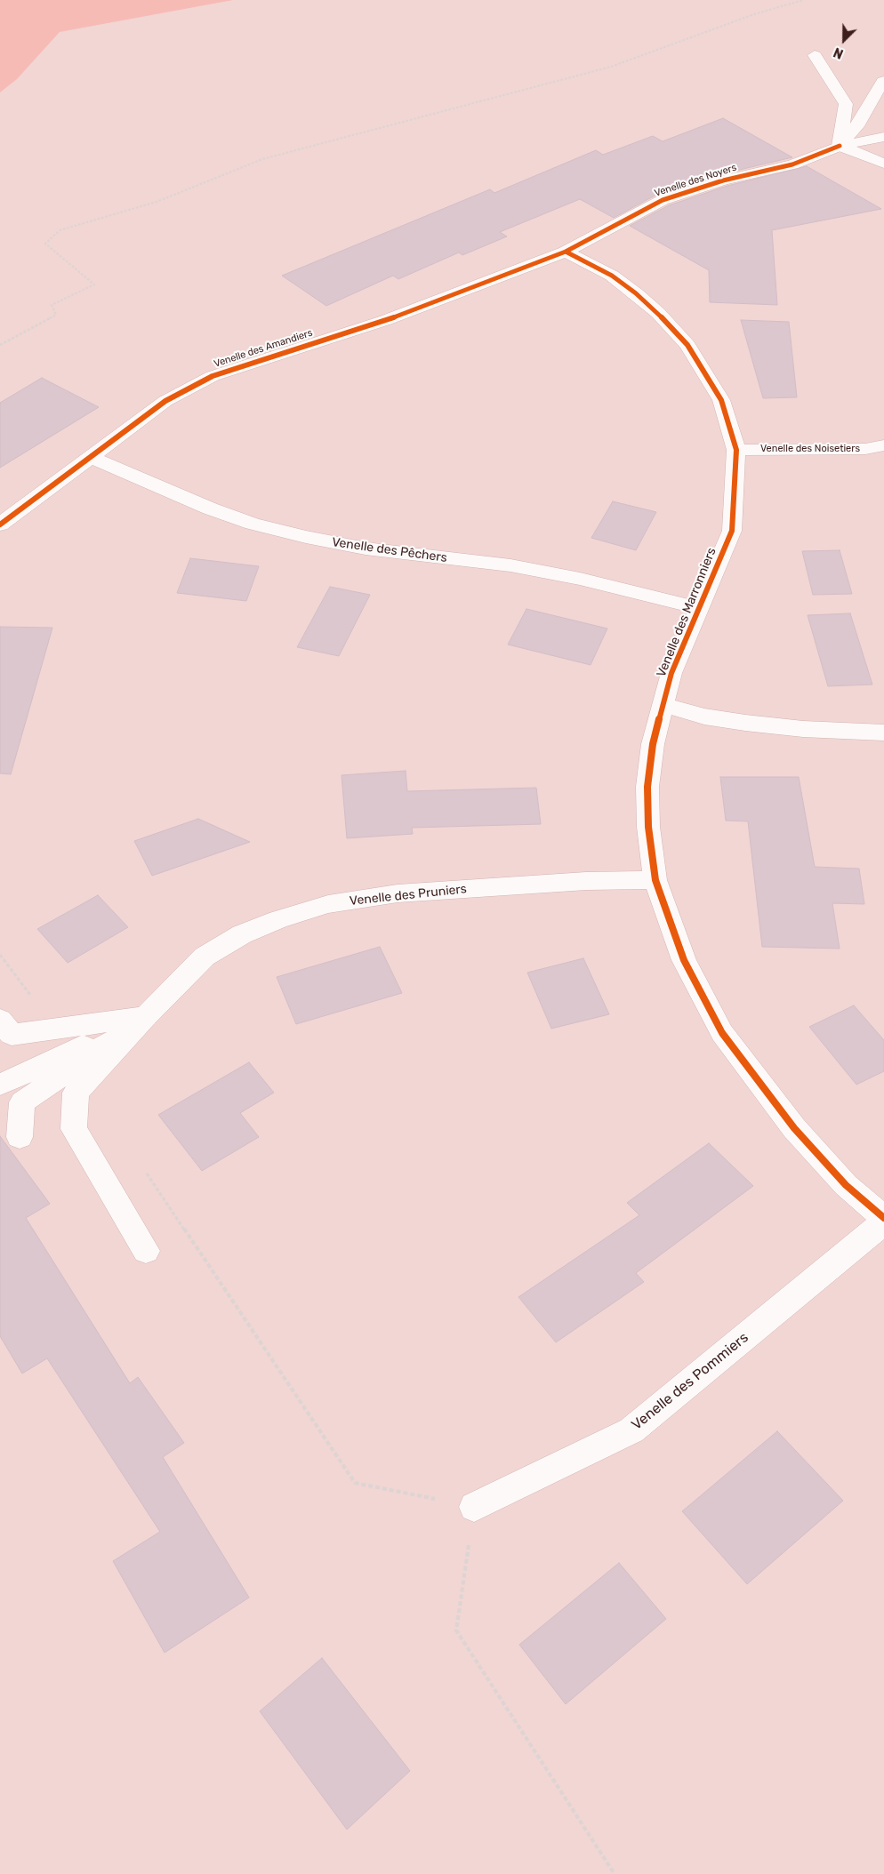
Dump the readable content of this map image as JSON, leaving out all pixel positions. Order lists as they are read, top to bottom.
{
  "streets": {
    "street": [
      "Venelle des Noyers",
      "Venelle des Amandiers",
      "Venelle des Noisetiers",
      "Venelle des Pêchers",
      "Venelle des Marronniers",
      "Venelle des Pruniers",
      "Venelle des Pommiers"
    ]
  },
  "crossings": [
    ["Venelle des Noyers", "Venelle des Amandiers"],
    ["Venelle des Noyers", "Venelle des Marronniers"],
    ["Venelle des Amandiers", "Venelle des Pêchers"],
    ["Venelle des Amandiers", "Venelle des Marronniers"],
    ["Venelle des Noisetiers", "Venelle des Marronniers"],
    ["Venelle des Pêchers", "Venelle des Marronniers"],
    ["Venelle des Marronniers", "Venelle des Pruniers"]
  ],
  "north": "bottom left"
}
